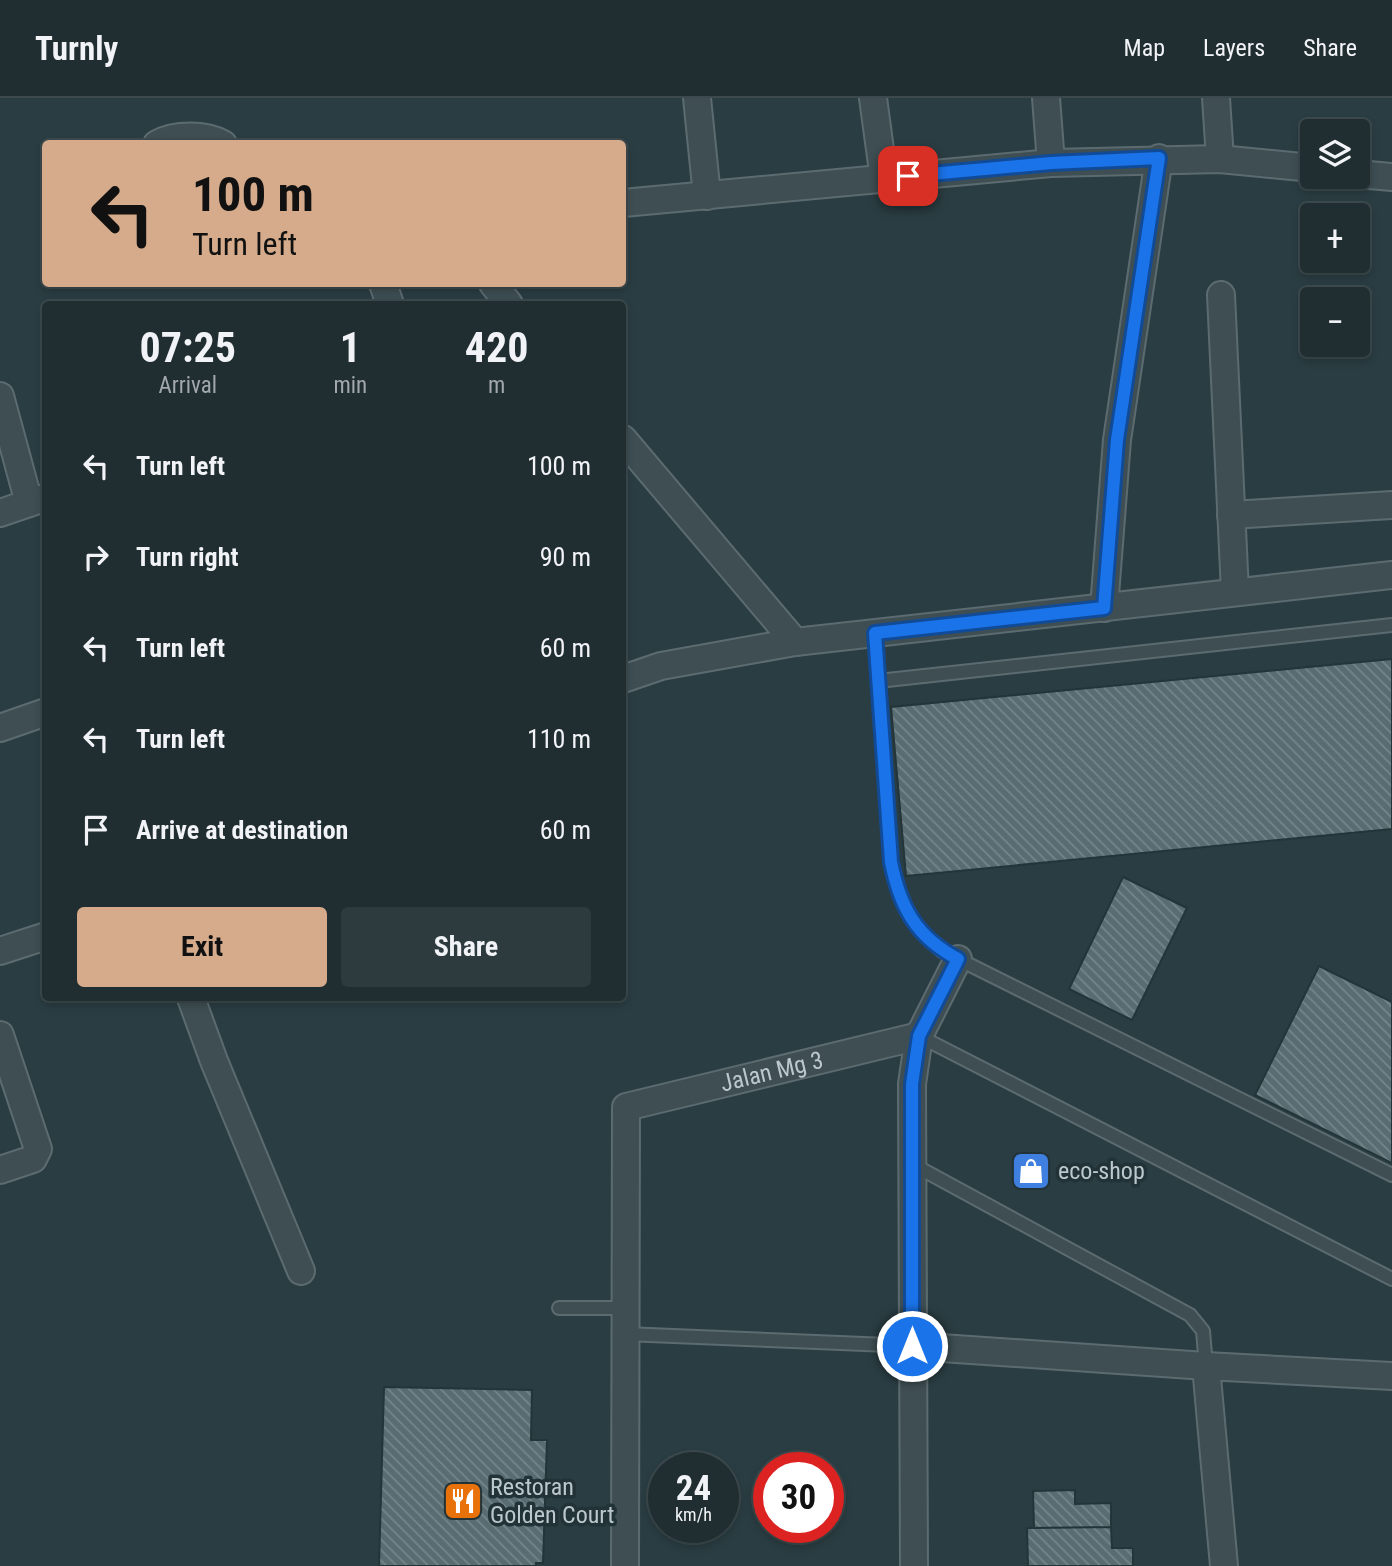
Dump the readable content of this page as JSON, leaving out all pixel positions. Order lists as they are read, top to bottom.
{
  "streets": {
    "street": ["Jalan Mg 3"]
  },
  "places": {
    "shop": ["eco-shop"],
    "restaurant": ["Restoran Golden Court"]
  },
  "page": {
    "header": "Turnly",
    "nav": ["Map", "Layers", "Share"],
    "map_buttons": ["+", "−"],
    "turn": ["100 m", "Turn left"],
    "eta": [
      "07:25",
      "Arrival",
      "1",
      "min",
      "420",
      "m"
    ],
    "list": [
      {
        "name": "Turn left",
        "value": "100 m"
      },
      {
        "name": "Turn right",
        "value": "90 m"
      },
      {
        "name": "Turn left",
        "value": "60 m"
      },
      {
        "name": "Turn left",
        "value": "110 m"
      },
      {
        "name": "Arrive at destination",
        "value": "60 m"
      }
    ],
    "buttons": ["Exit", "Share"],
    "speed": "24 km/h",
    "limit": "30"
  }
}
